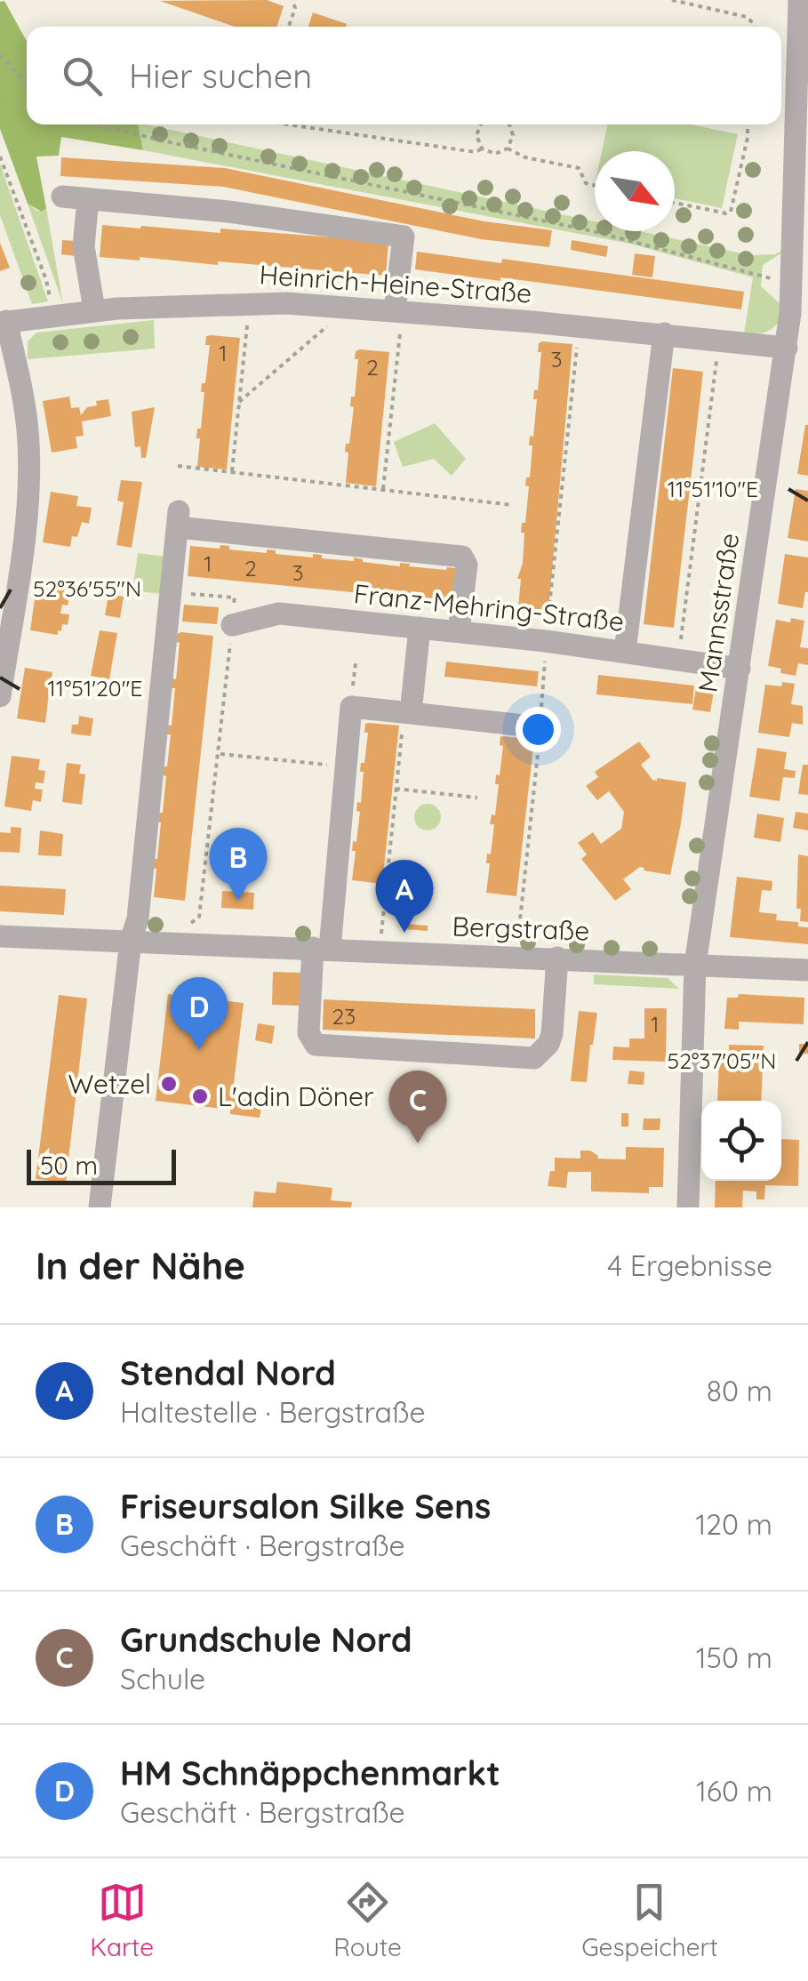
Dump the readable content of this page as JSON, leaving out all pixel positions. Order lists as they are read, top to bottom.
{
  "streets": {
    "street": [
      "Heinrich-Heine-Straße",
      "Franz-Mehring-Straße",
      "Mannsstraße",
      "Bergstraße"
    ]
  },
  "crossings": [
    ["Heinrich-Heine-Straße", "Mannsstraße"],
    ["Franz-Mehring-Straße", "Mannsstraße"],
    ["Mannsstraße", "Bergstraße"]
  ],
  "places": ["Wetzel", "L'adin Döner"],
  "house_numbers": [
    "1",
    "3",
    "2",
    "1",
    "2",
    "3",
    "23",
    "1"
  ],
  "scale_bar": "50 m",
  "north": "bottom right",
  "page": {
    "search": "Hier suchen",
    "pins": [
      "B",
      "A",
      "D",
      "C"
    ],
    "scale": "50 m",
    "heading": ["In der Nähe", "4 Ergebnisse"],
    "list": [
      {
        "mark": "A",
        "name": "Stendal Nord",
        "note": "Haltestelle · Bergstraße",
        "value": "80 m"
      },
      {
        "mark": "B",
        "name": "Friseursalon Silke Sens",
        "note": "Geschäft · Bergstraße",
        "value": "120 m"
      },
      {
        "mark": "C",
        "name": "Grundschule Nord",
        "note": "Schule",
        "value": "150 m"
      },
      {
        "mark": "D",
        "name": "HM Schnäppchenmarkt",
        "note": "Geschäft · Bergstraße",
        "value": "160 m"
      }
    ],
    "nav": ["Karte", "Route", "Gespeichert"]
  },
  "coordinates": [
    "11°51'10\"E",
    "52°36'55\"N",
    "11°51'20\"E",
    "52°37'05\"N"
  ]
}
